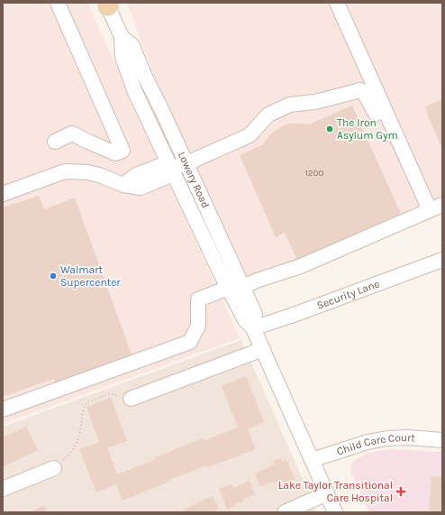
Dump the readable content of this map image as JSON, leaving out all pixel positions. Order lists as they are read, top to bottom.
{
  "streets": {
    "street": ["Lowery Road", "Security Lane", "Child Care Court"]
  },
  "crossings": [
    ["Lowery Road", "Security Lane"],
    ["Lowery Road", "Child Care Court"]
  ],
  "places": {
    "other": ["The Iron Asylum Gym", "Walmart Supercenter"],
    "health": ["Lake Taylor Transitional Care Hospital"]
  },
  "house_numbers": ["1200"]
}
